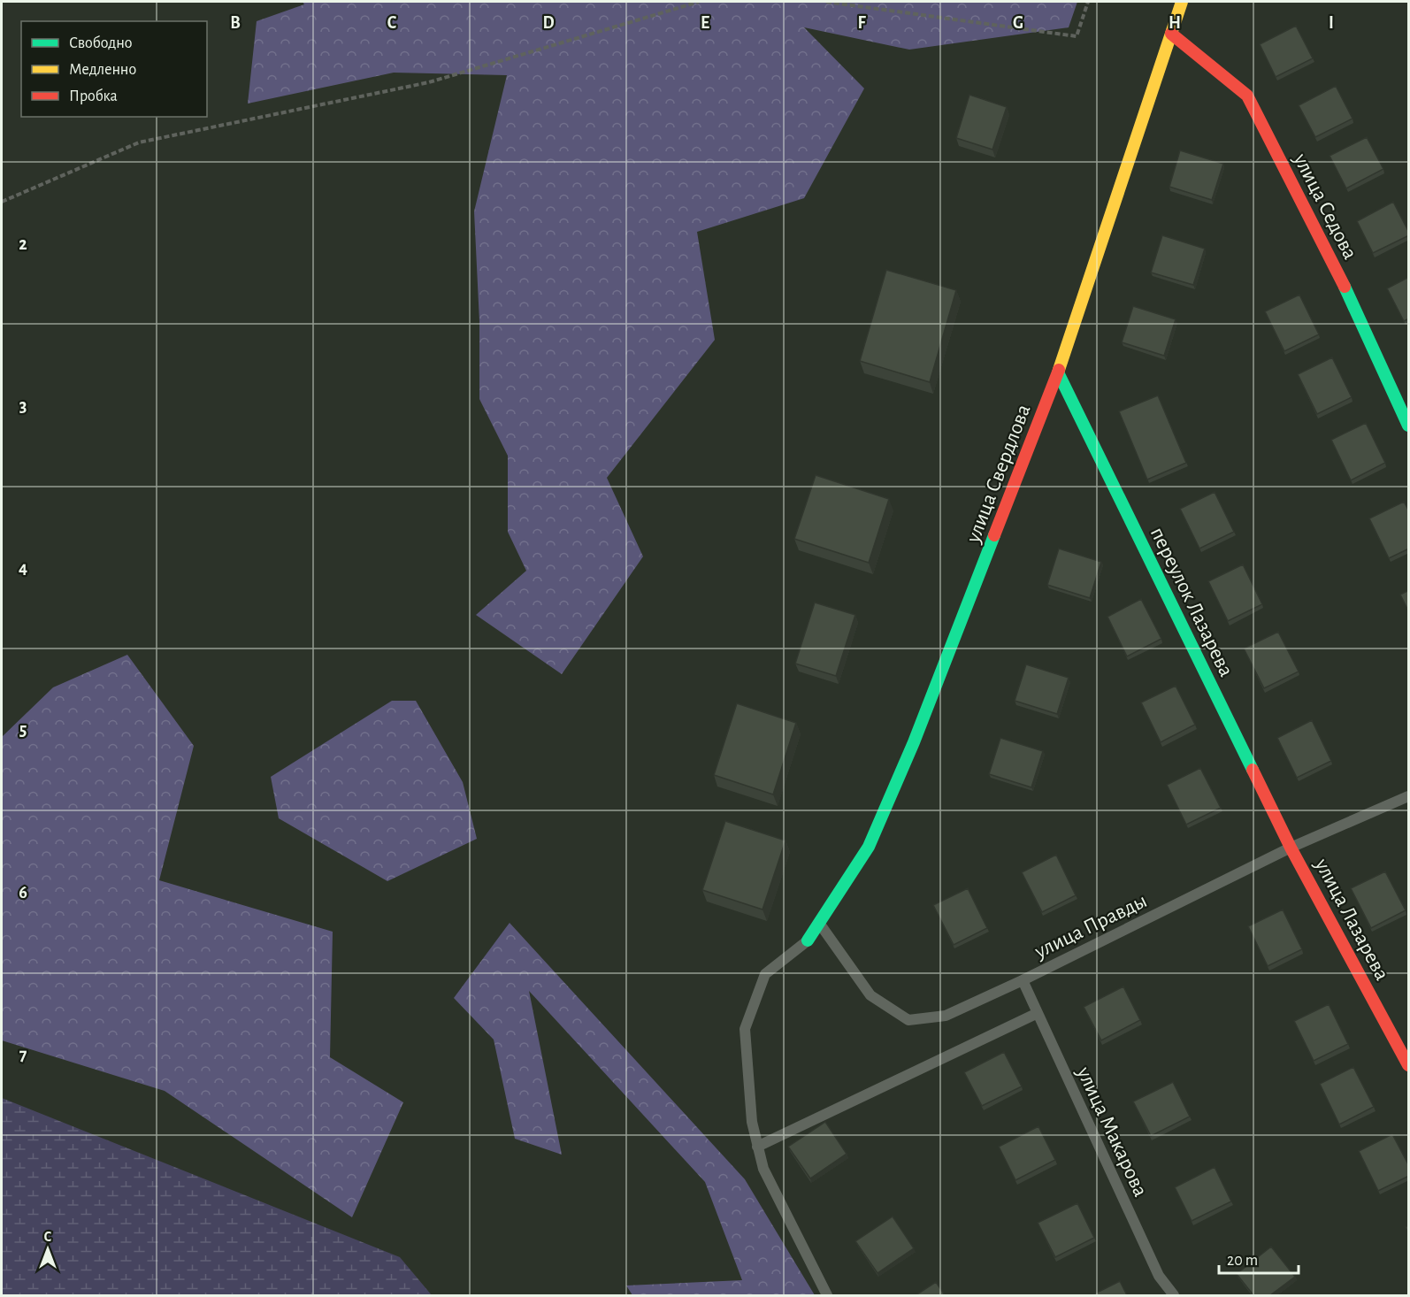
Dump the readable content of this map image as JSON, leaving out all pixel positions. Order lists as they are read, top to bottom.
{
  "streets": {
    "street": [
      "улица Седова",
      "улица Свердлова",
      "переулок Лазарева",
      "улица Лазарева"
    ],
    "lane": ["улица Правды", "улица Макарова"]
  },
  "crossings": [
    ["улица Седова", "улица Свердлова"],
    ["улица Свердлова", "переулок Лазарева"],
    ["улица Свердлова", "улица Правды"],
    ["переулок Лазарева", "улица Лазарева"],
    ["переулок Лазарева", "улица Правды"],
    ["улица Лазарева", "улица Правды"],
    ["улица Правды", "улица Макарова"]
  ],
  "legend": ["Свободно", "Медленно", "Пробка"],
  "scale_bar": "20 m",
  "north": "top",
  "grid": {
    "columns": [
      "B",
      "C",
      "D",
      "E",
      "F",
      "G",
      "H",
      "I"
    ],
    "rows": [
      "2",
      "3",
      "4",
      "5",
      "6",
      "7"
    ]
  }
}
